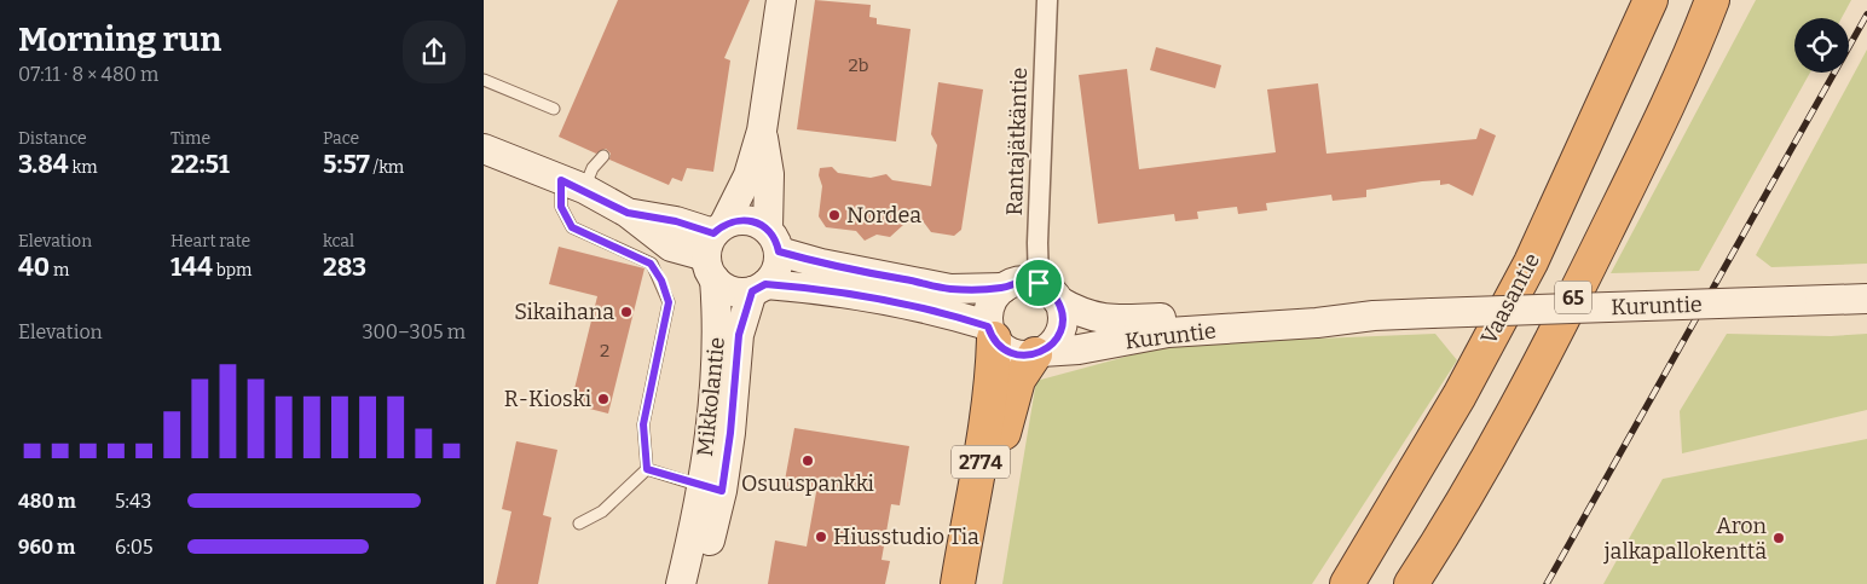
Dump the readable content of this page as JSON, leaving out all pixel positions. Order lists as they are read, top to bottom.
{
  "streets": {
    "highway": ["65", "Vaasantie", "2774"],
    "main road": ["Kuruntie", "Mikkolantie"],
    "street": ["Rantajätkäntie"]
  },
  "crossings": [
    ["Rantajätkäntie", "Kuruntie"],
    ["Rantajätkäntie", "2774"],
    ["Kuruntie", "2774"]
  ],
  "places": [
    "Nordea",
    "Sikaihana",
    "R-Kioski",
    "Osuuspankki",
    "Hiusstudio Tia",
    "Aron jalkapallokenttä"
  ],
  "house_numbers": ["2b", "2"],
  "page": {
    "heading": ["Morning run", "07:11 · 8 × 480 m"],
    "stats": [
      ["Distance", "3.84 km"],
      ["Time", "22:51"],
      ["Pace", "5:57 /km"],
      ["Elevation", "40 m"],
      ["Heart rate", "144 bpm"],
      ["kcal", "283"]
    ],
    "chart": ["Elevation", "300–305 m"],
    "list": [
      {
        "name": "480 m",
        "note": "5:43"
      },
      {
        "name": "960 m",
        "note": "6:05"
      }
    ]
  }
}
